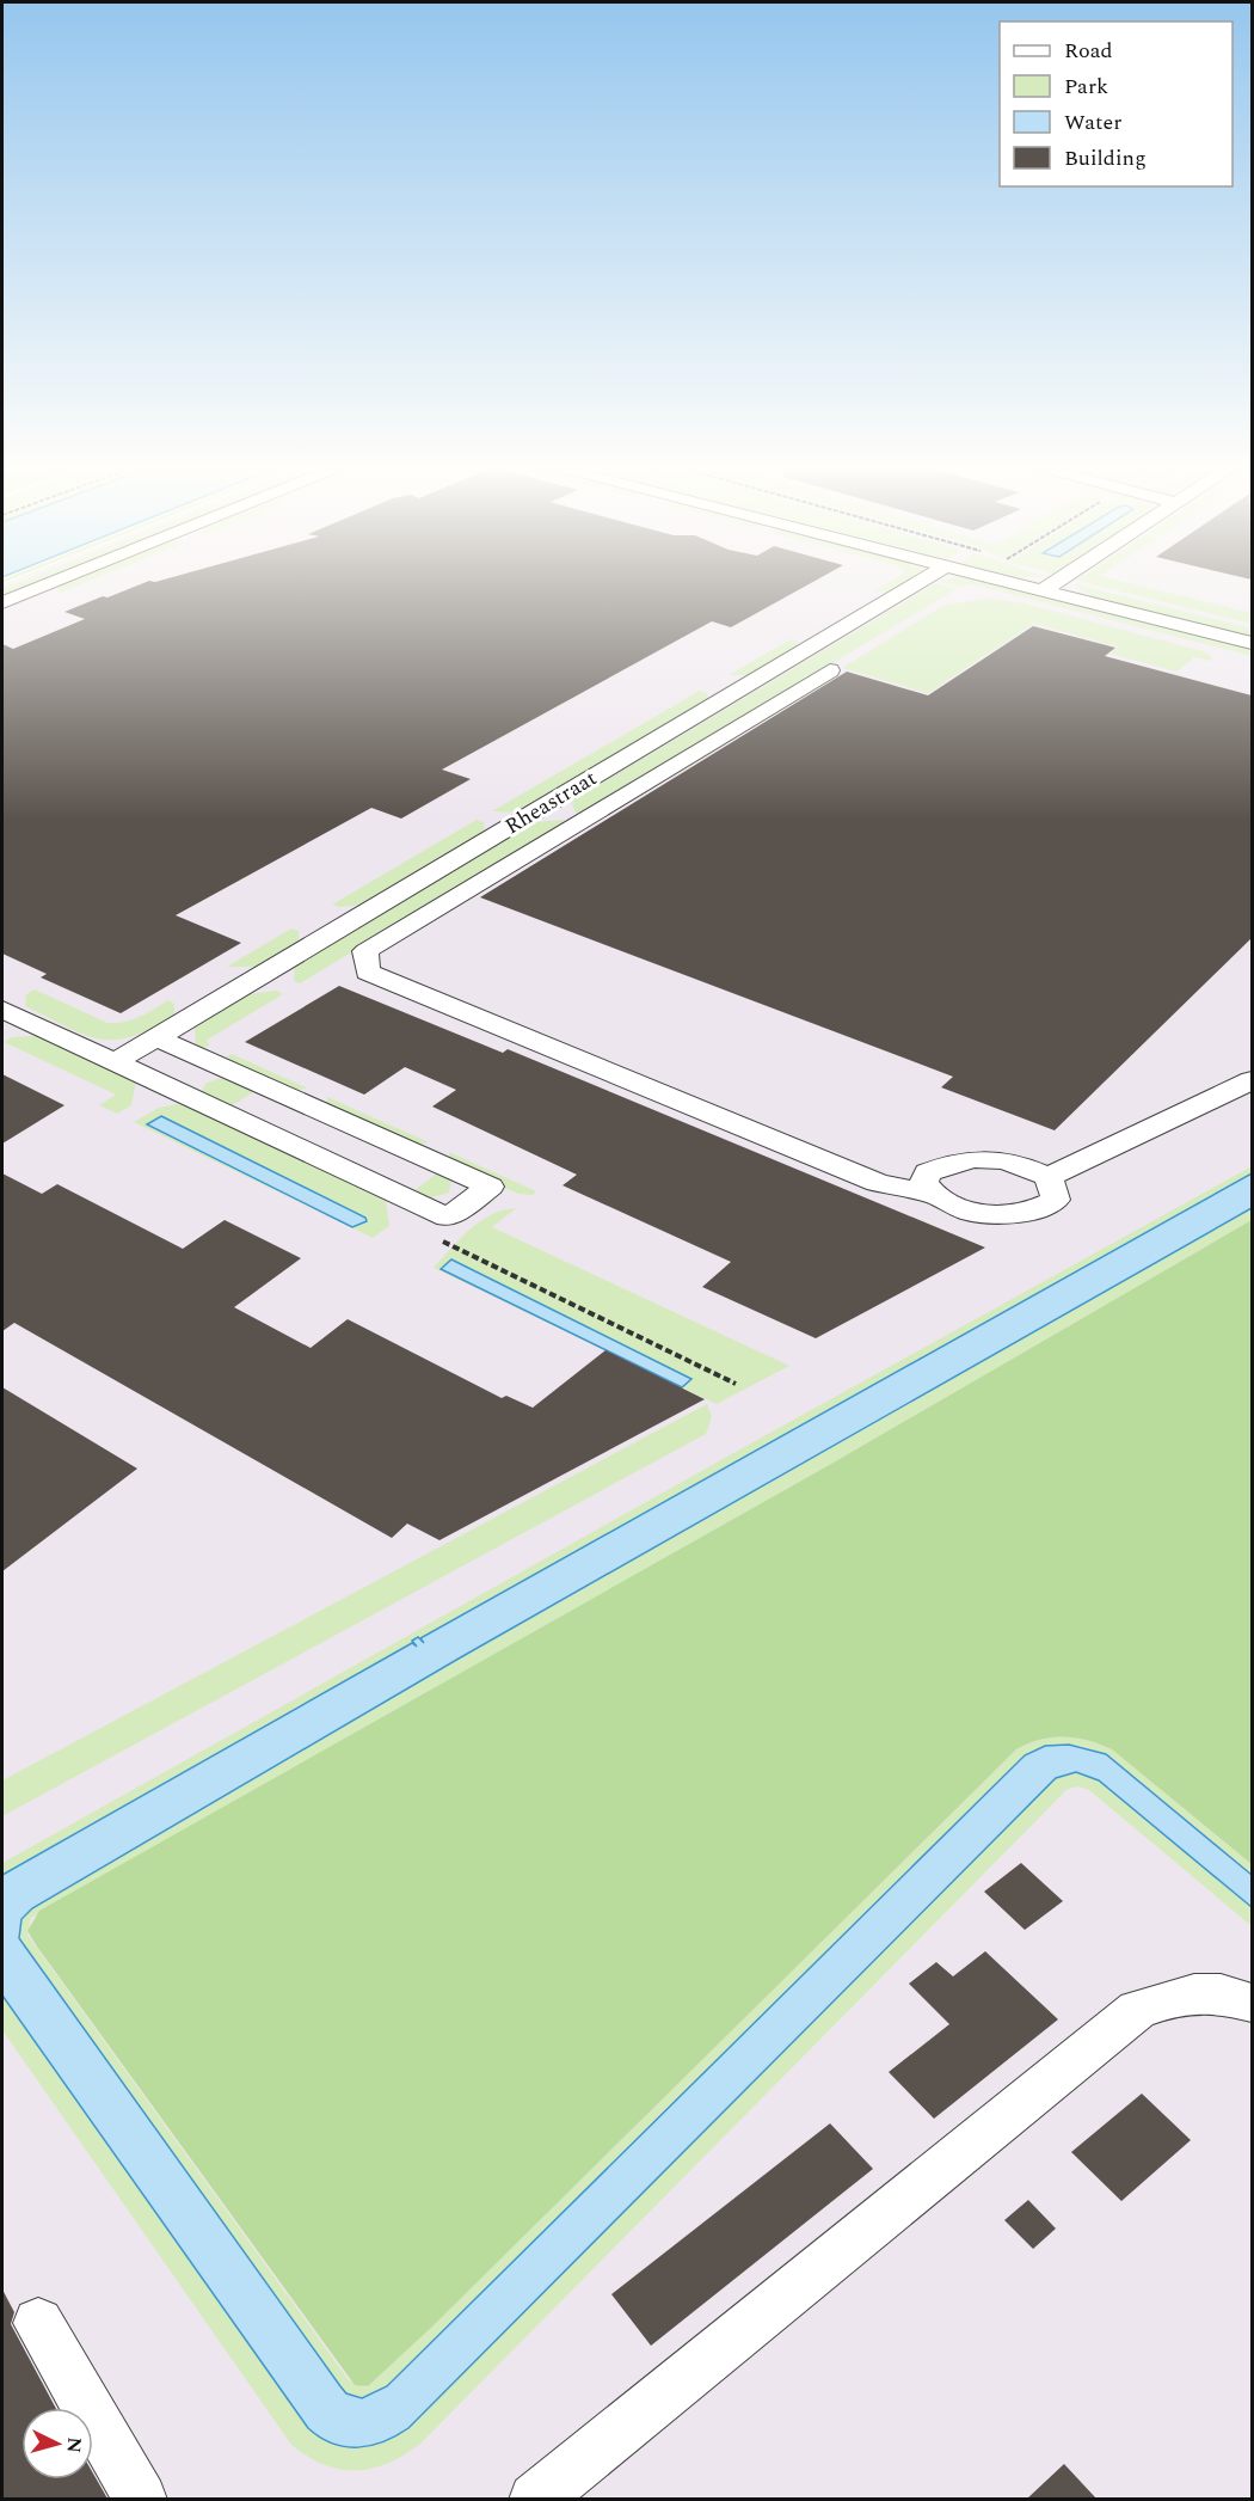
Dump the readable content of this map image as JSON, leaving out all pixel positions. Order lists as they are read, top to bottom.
{
  "streets": {
    "street": ["Rheastraat"]
  },
  "legend": [
    "Road",
    "Park",
    "Water",
    "Building"
  ],
  "north": "right"
}
